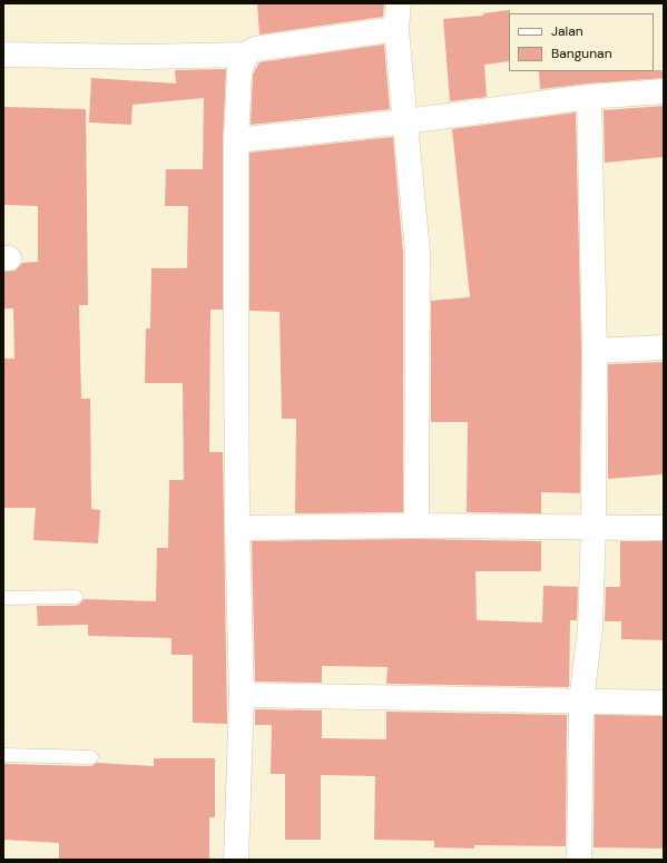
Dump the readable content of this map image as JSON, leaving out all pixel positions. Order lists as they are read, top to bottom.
{
  "legend": ["Jalan", "Bangunan"]
}
